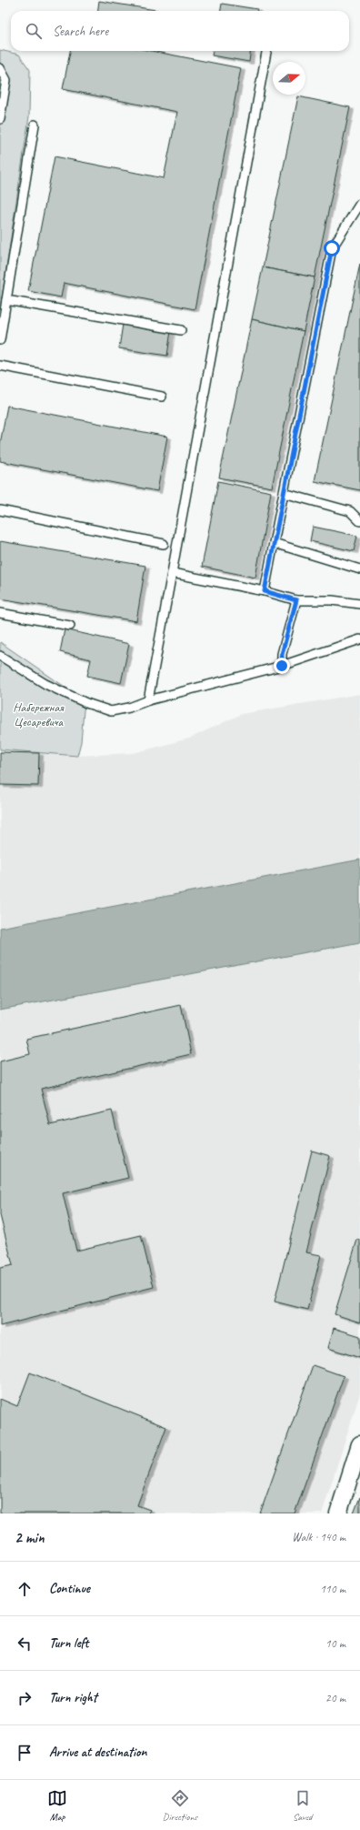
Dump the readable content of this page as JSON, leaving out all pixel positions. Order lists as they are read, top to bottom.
{
  "parks": ["Набережная Цесаревича"],
  "north": "right",
  "page": {
    "search": "Search here",
    "heading": ["2 min", "Walk · 140 m"],
    "list": [
      ["Continue", "110 m"],
      ["Turn left", "10 m"],
      ["Turn right", "20 m"],
      "Arrive at destination"
    ],
    "nav": ["Map", "Directions", "Saved"]
  }
}
